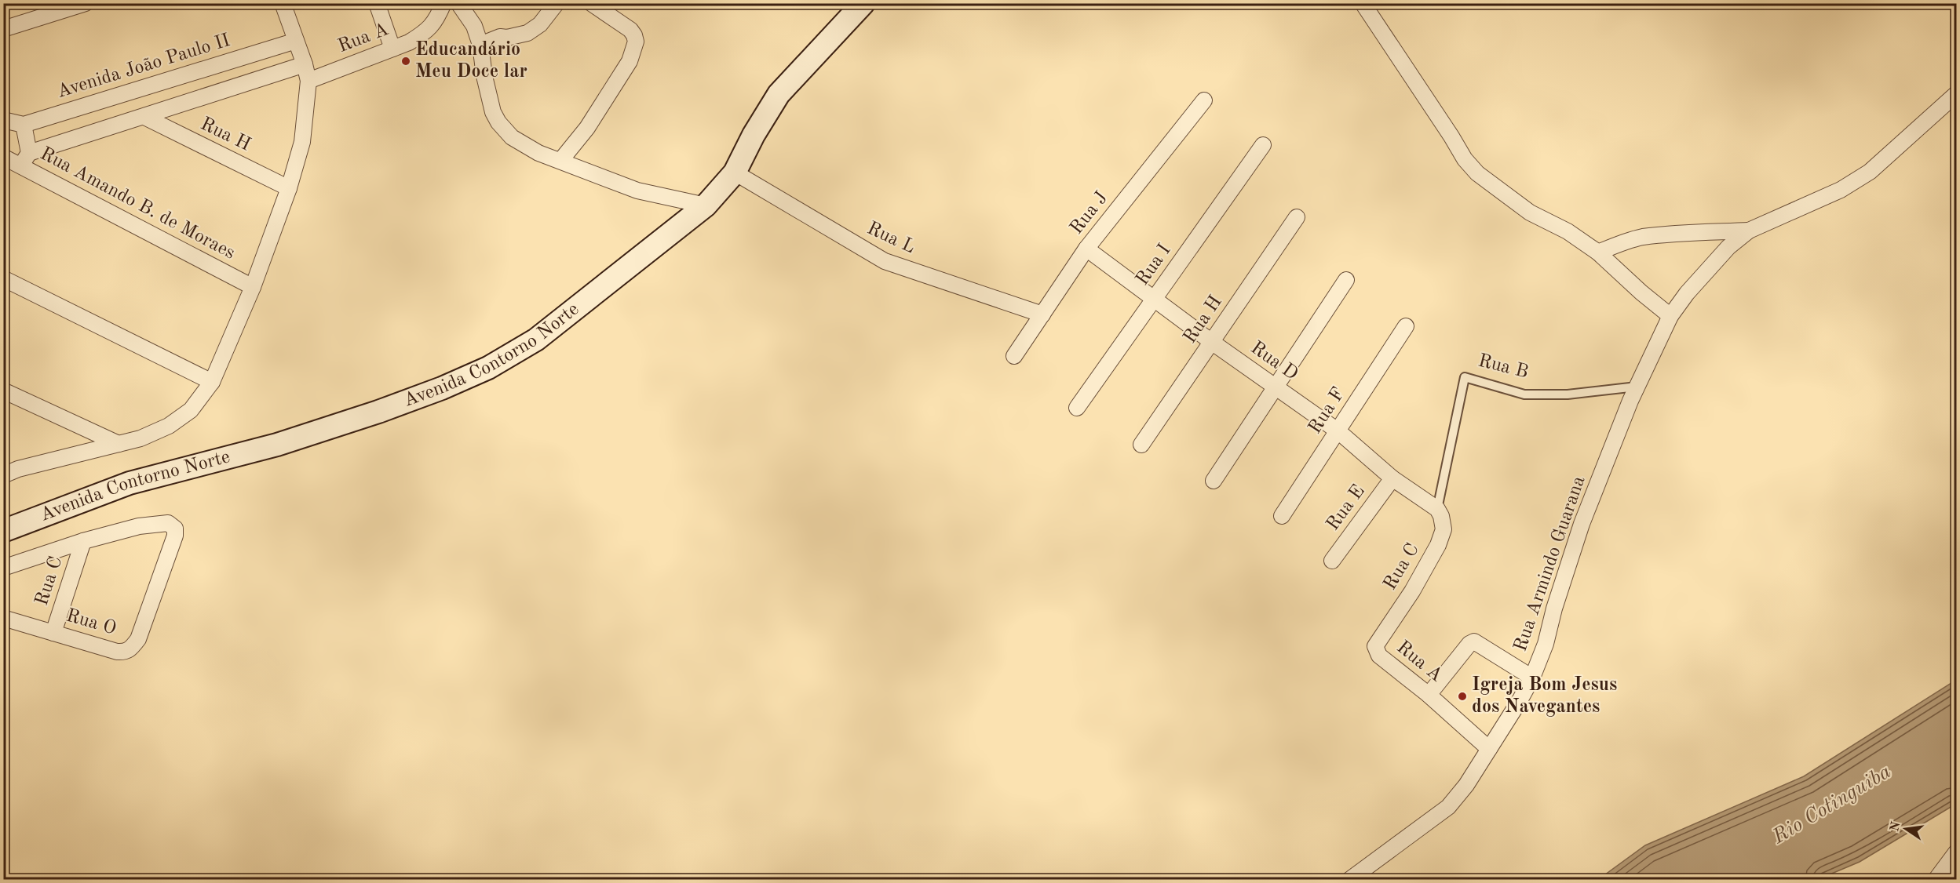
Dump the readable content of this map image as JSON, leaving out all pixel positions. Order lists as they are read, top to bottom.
{
  "streets": {
    "street": [
      "Rua A",
      "Avenida João Paulo II",
      "Rua H",
      "Rua Amando B. de Moraes",
      "Rua J",
      "Rua L",
      "Rua I",
      "Avenida Contorno Norte",
      "Rua D",
      "Rua F",
      "Rua E",
      "Rua Armindo Guarana",
      "Rua C",
      "Rua O"
    ],
    "lane": ["Rua B"]
  },
  "crossings": [
    ["Rua A", "Rua Armindo Guarana"],
    ["Rua A", "Rua C"],
    ["Rua H", "Rua D"],
    ["Rua J", "Rua L"],
    ["Rua J", "Rua D"],
    ["Rua L", "Avenida Contorno Norte"],
    ["Rua I", "Rua D"],
    ["Rua D", "Rua B"],
    ["Rua D", "Rua F"],
    ["Rua D", "Rua E"],
    ["Rua D", "Rua C"],
    ["Rua B", "Rua Armindo Guarana"],
    ["Rua B", "Rua C"],
    ["Rua C", "Rua O"]
  ],
  "water": ["Rio Cotinguiba"],
  "places": ["Educandário Meu Doce lar", "Igreja Bom Jesus dos Navegantes"],
  "north": "left"
}
